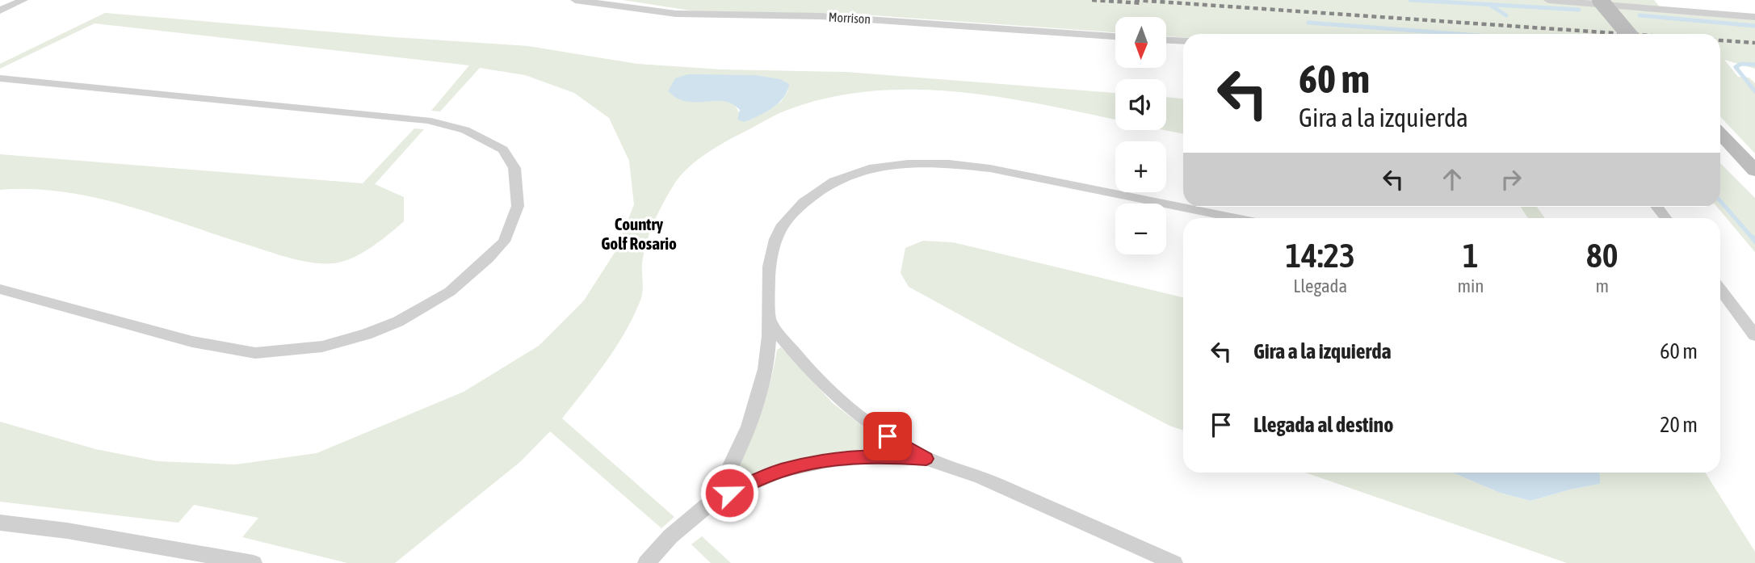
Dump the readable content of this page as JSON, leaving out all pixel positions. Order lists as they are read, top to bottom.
{
  "streets": {
    "street": ["Morrison"]
  },
  "districts": ["Country Golf Rosario"],
  "north": "bottom",
  "page": {
    "map_buttons": ["+", "−"],
    "turn": ["60 m", "Gira a la izquierda"],
    "eta": [
      "14:23",
      "Llegada",
      "1",
      "min",
      "80",
      "m"
    ],
    "list": [
      {
        "name": "Gira a la izquierda",
        "value": "60 m"
      },
      {
        "name": "Llegada al destino",
        "value": "20 m"
      }
    ]
  }
}
